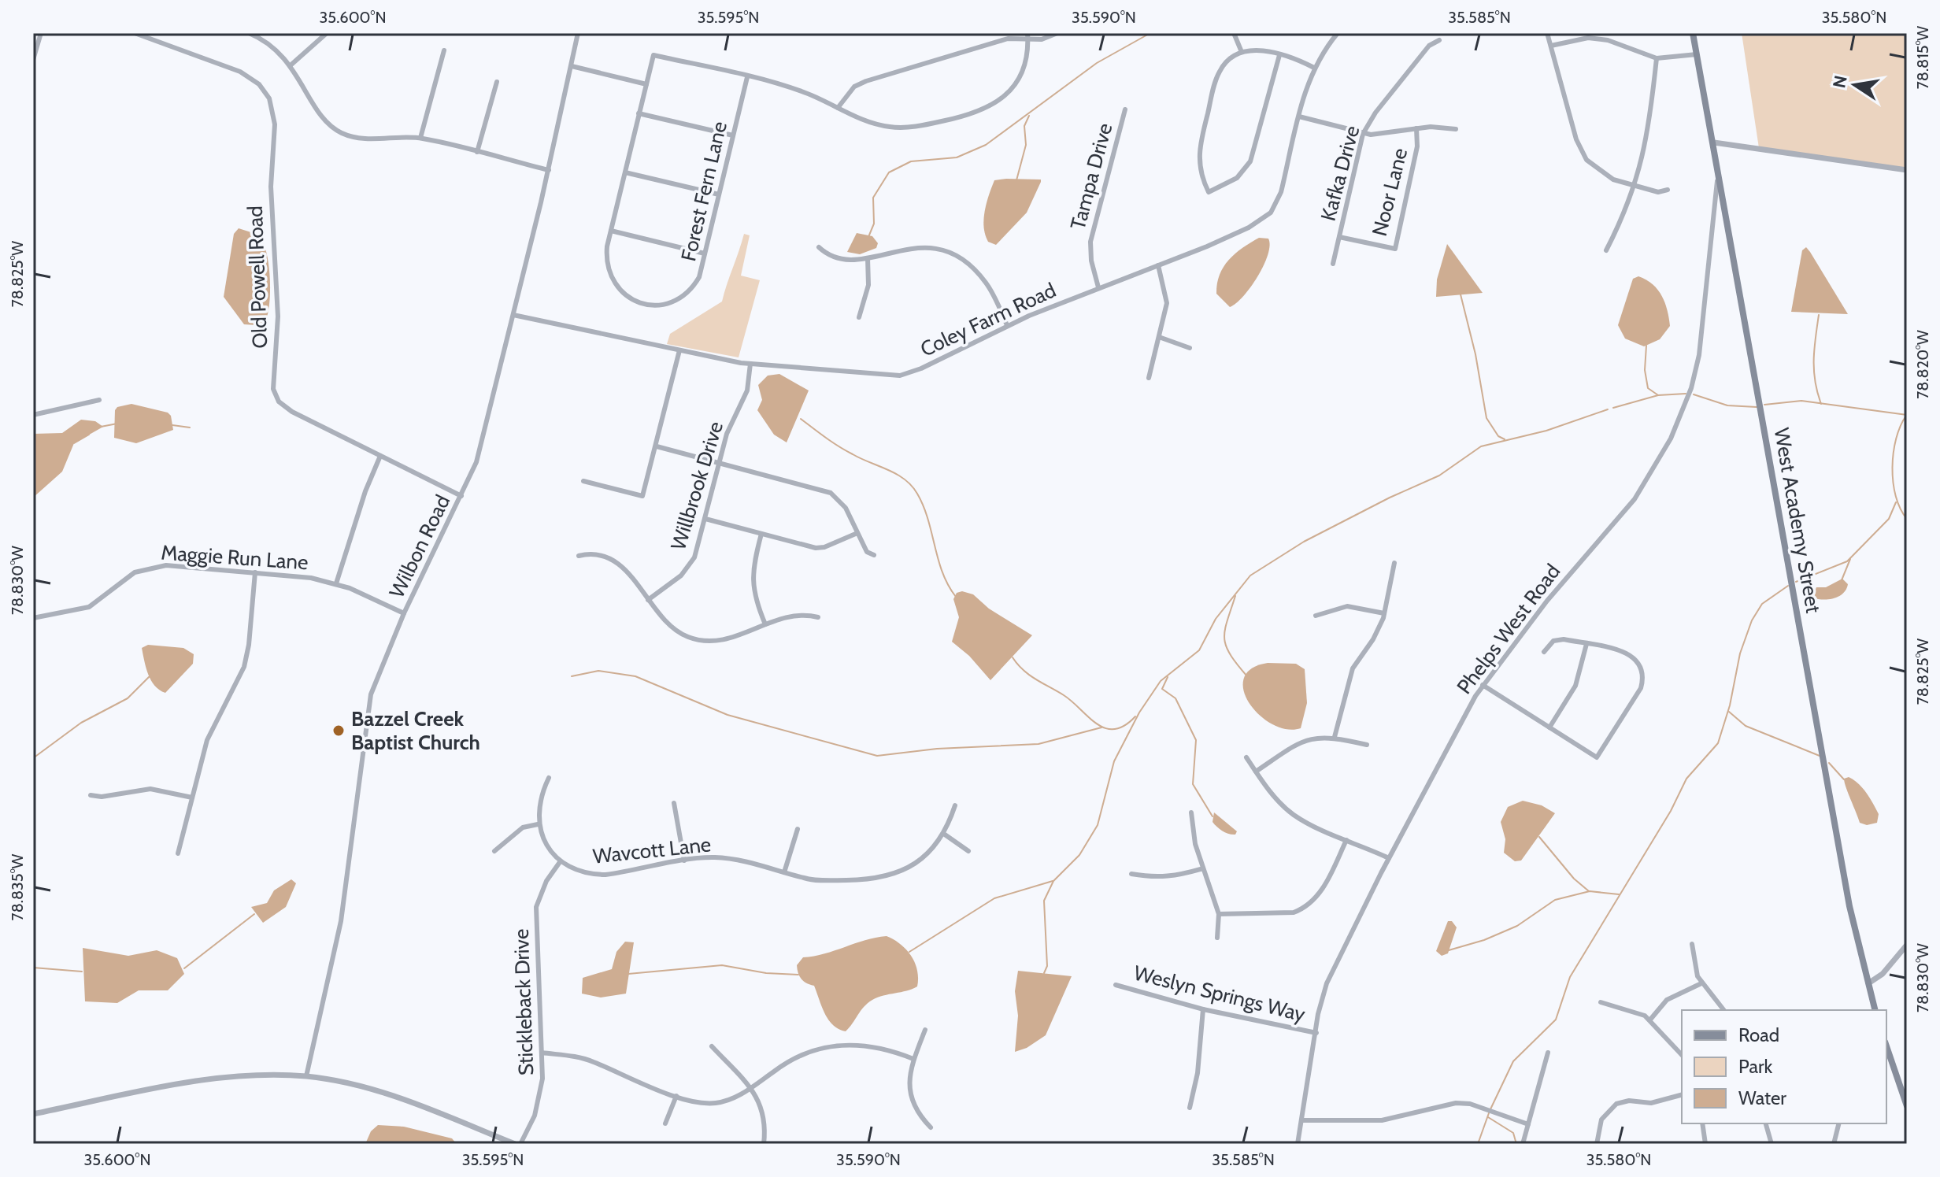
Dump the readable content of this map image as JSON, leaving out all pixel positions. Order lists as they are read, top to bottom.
{
  "streets": {
    "main road": ["West Academy Street"],
    "street": [
      "Kafka Drive",
      "Tampa Drive",
      "Forest Fern Lane",
      "Noor Lane",
      "Old Powell Road",
      "Coley Farm Road",
      "Willbrook Drive",
      "Wilbon Road",
      "Maggie Run Lane",
      "Phelps West Road",
      "Wavcott Lane",
      "Weslyn Springs Way",
      "Stickleback Drive"
    ]
  },
  "crossings": [
    ["Kafka Drive", "Noor Lane"],
    ["Tampa Drive", "Coley Farm Road"],
    ["Old Powell Road", "Wilbon Road"],
    ["Coley Farm Road", "Willbrook Drive"],
    ["Coley Farm Road", "Wilbon Road"],
    ["West Academy Street", "Phelps West Road"],
    ["Wilbon Road", "Maggie Run Lane"],
    ["Phelps West Road", "Weslyn Springs Way"],
    ["Wavcott Lane", "Stickleback Drive"]
  ],
  "places": ["Bazzel Creek Baptist Church"],
  "legend": ["Road", "Park", "Water"],
  "north": "left",
  "coordinates": [
    "35.600°N",
    "35.595°N",
    "35.590°N",
    "35.585°N",
    "35.580°N",
    "78.815°W",
    "78.825°W",
    "78.820°W",
    "78.830°W",
    "78.835°W"
  ]
}
